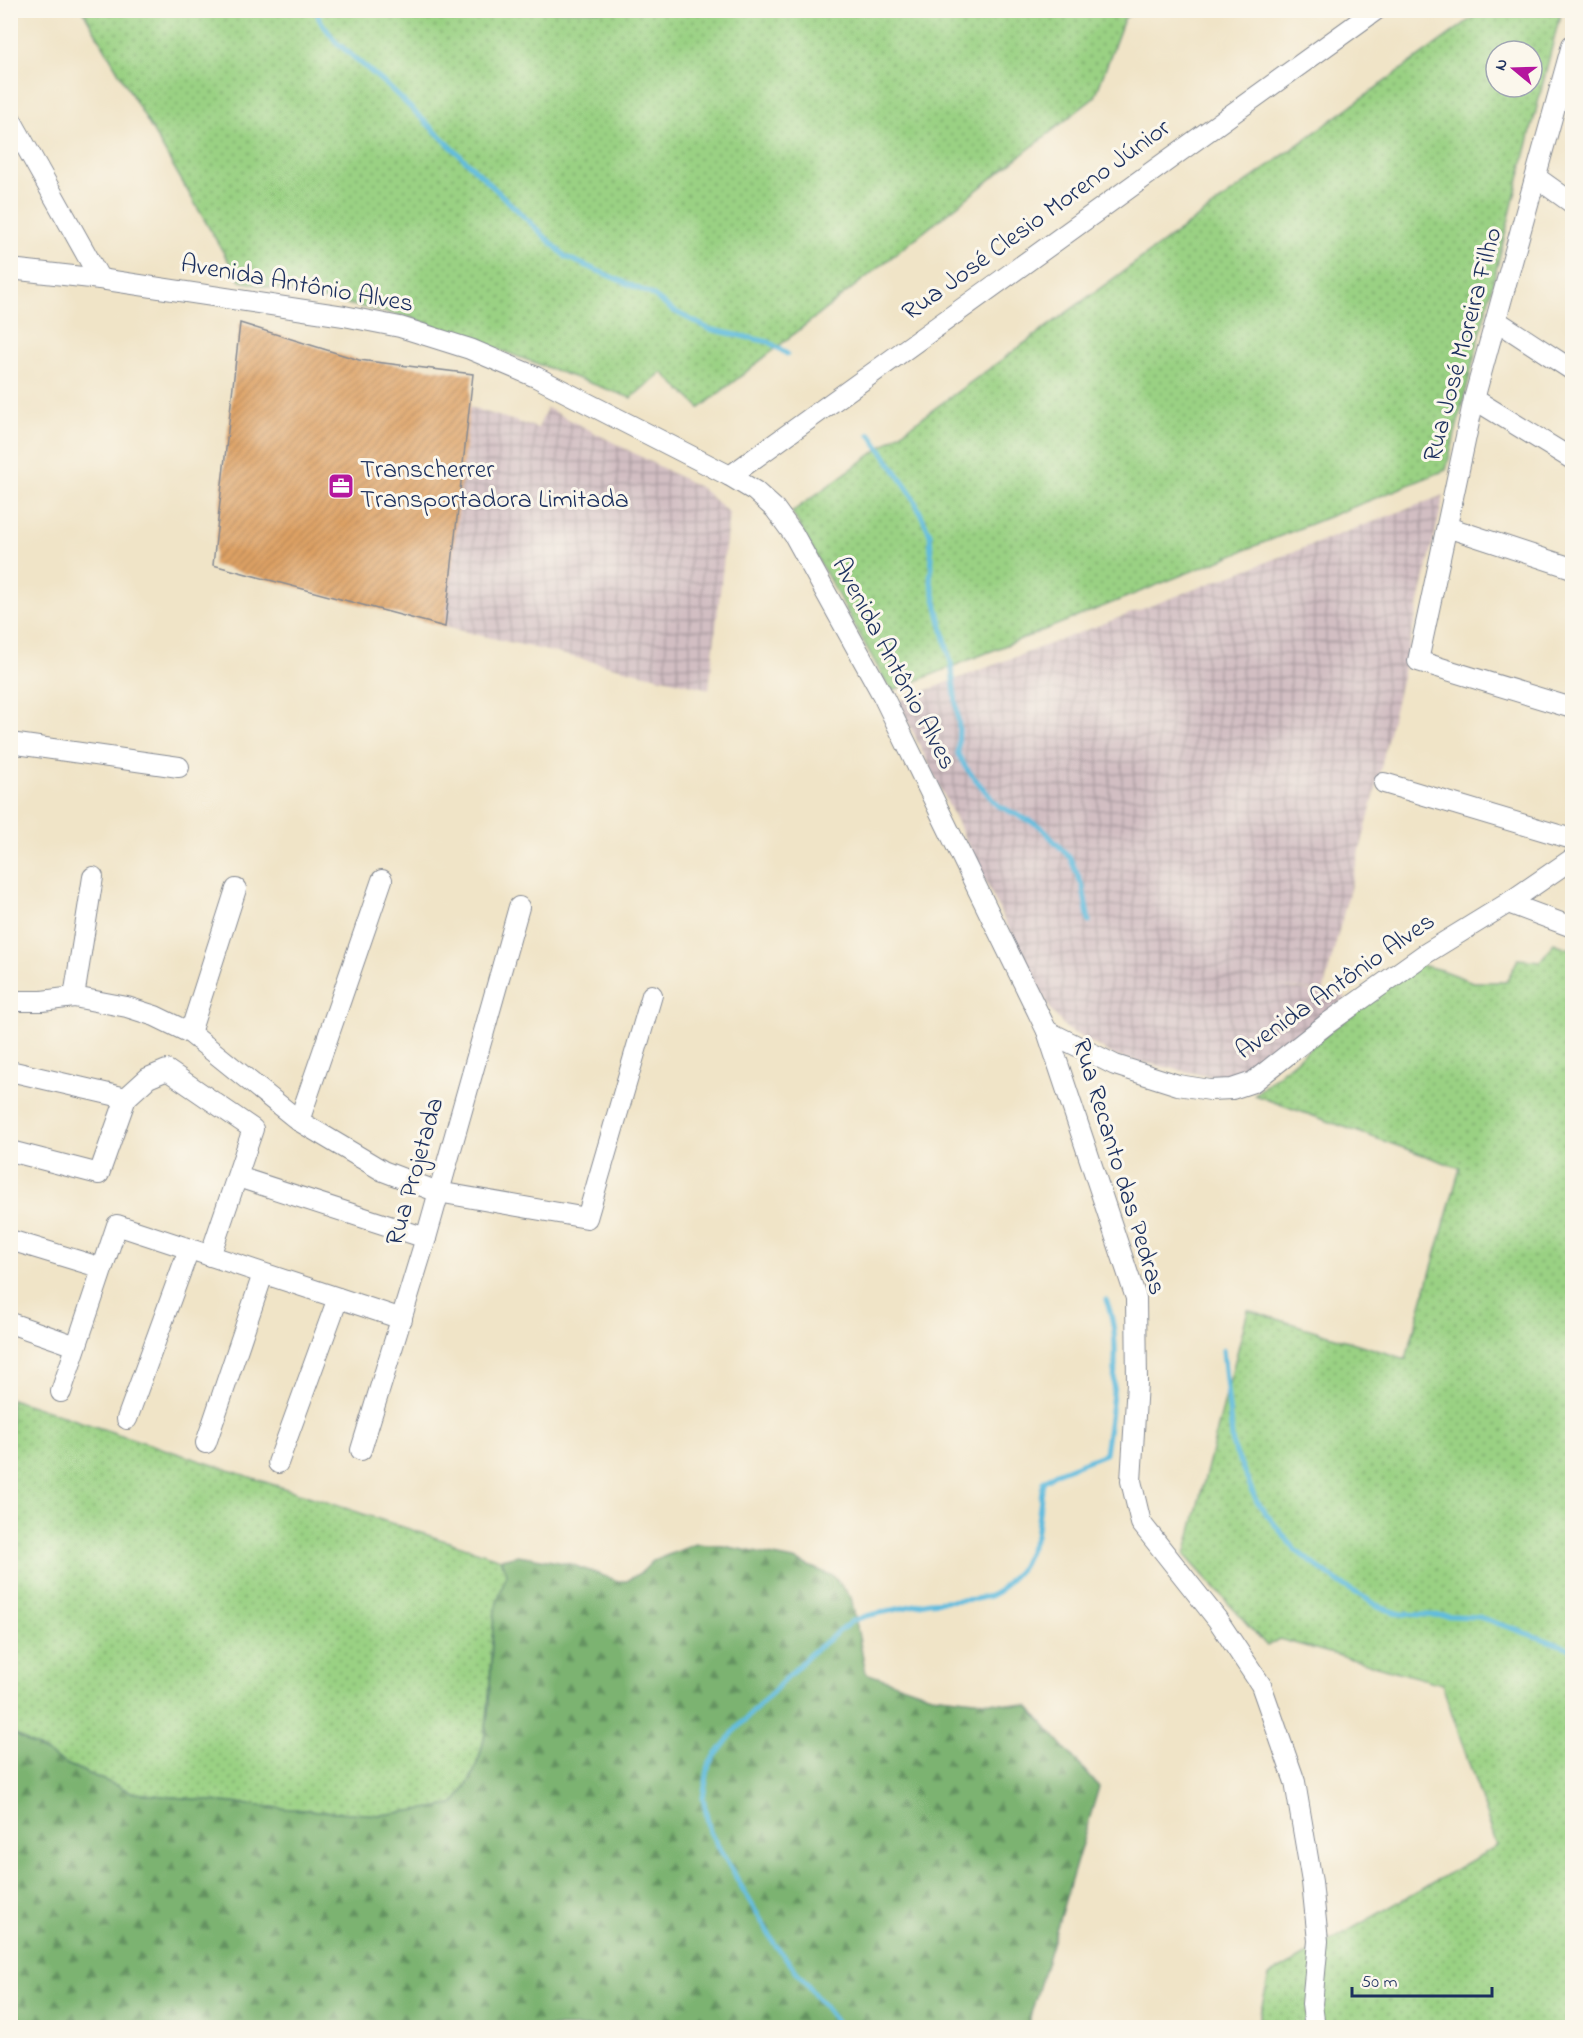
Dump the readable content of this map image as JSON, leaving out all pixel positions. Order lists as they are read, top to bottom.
{
  "streets": {
    "street": [
      "Rua José Clesio Moreno Júnior",
      "Avenida Antônio Alves",
      "Rua José Moreira Filho",
      "Rua Recanto das Pedras",
      "Rua Projetada"
    ]
  },
  "crossings": [
    ["Rua José Clesio Moreno Júnior", "Avenida Antônio Alves"],
    ["Avenida Antônio Alves", "Rua Recanto das Pedras"]
  ],
  "places": {
    "office": ["Transcherrer Transportadora Limitada"]
  },
  "scale_bar": "50 m",
  "north": "left"
}
